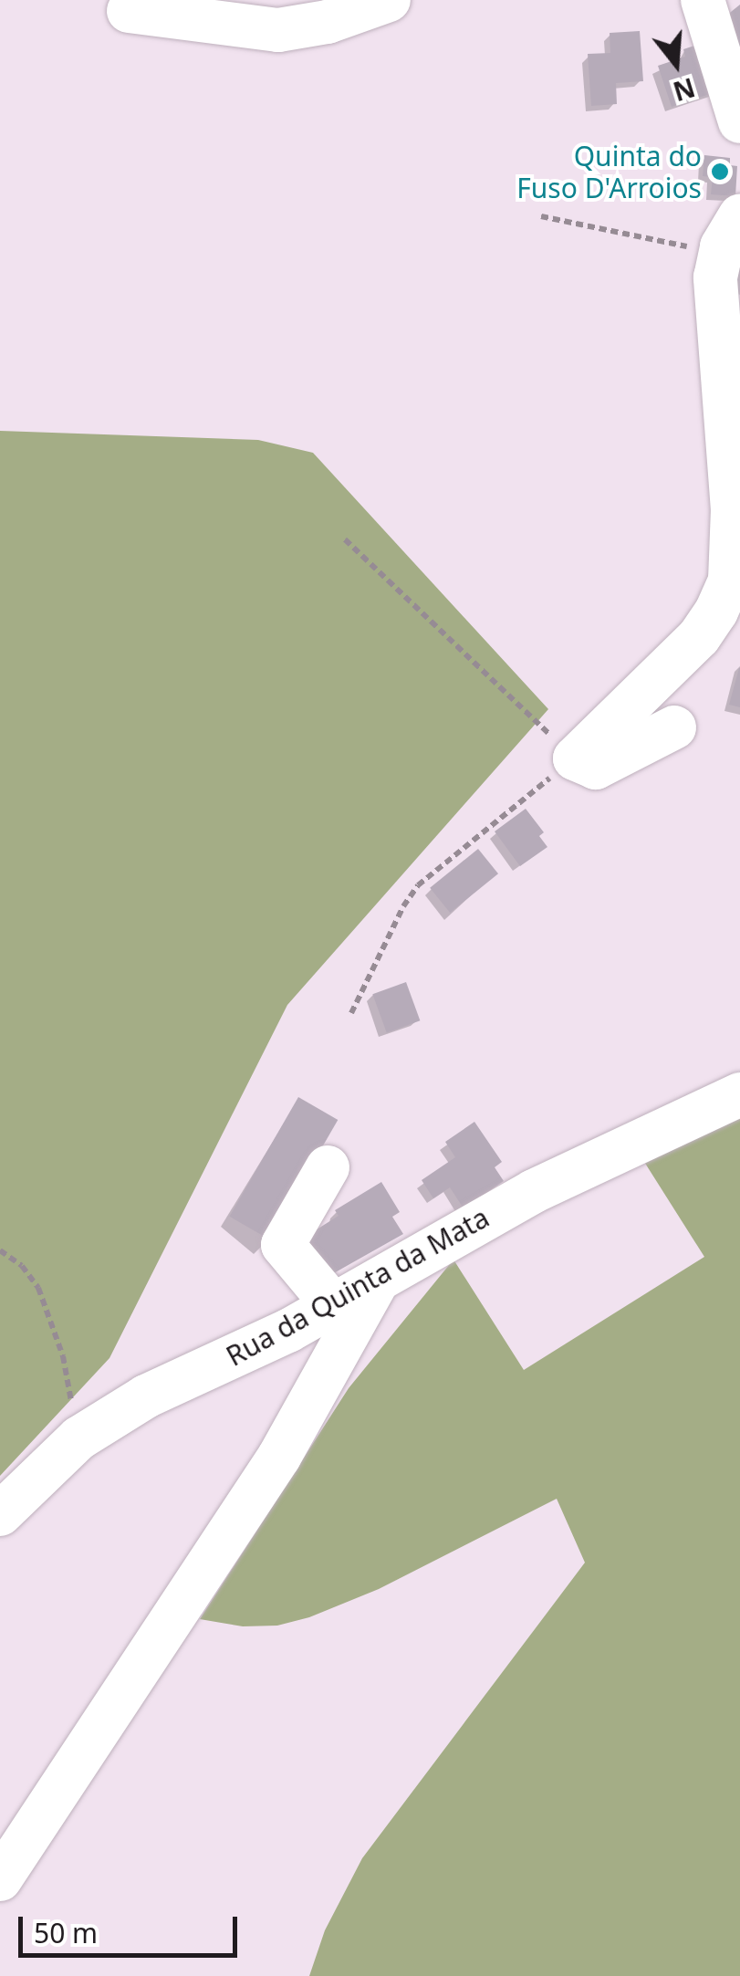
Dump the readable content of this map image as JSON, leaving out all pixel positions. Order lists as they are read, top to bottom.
{
  "streets": {
    "street": ["Rua da Quinta da Mata"]
  },
  "places": ["Quinta do Fuso D'Arroios"],
  "scale_bar": "50 m",
  "north": "bottom"
}
